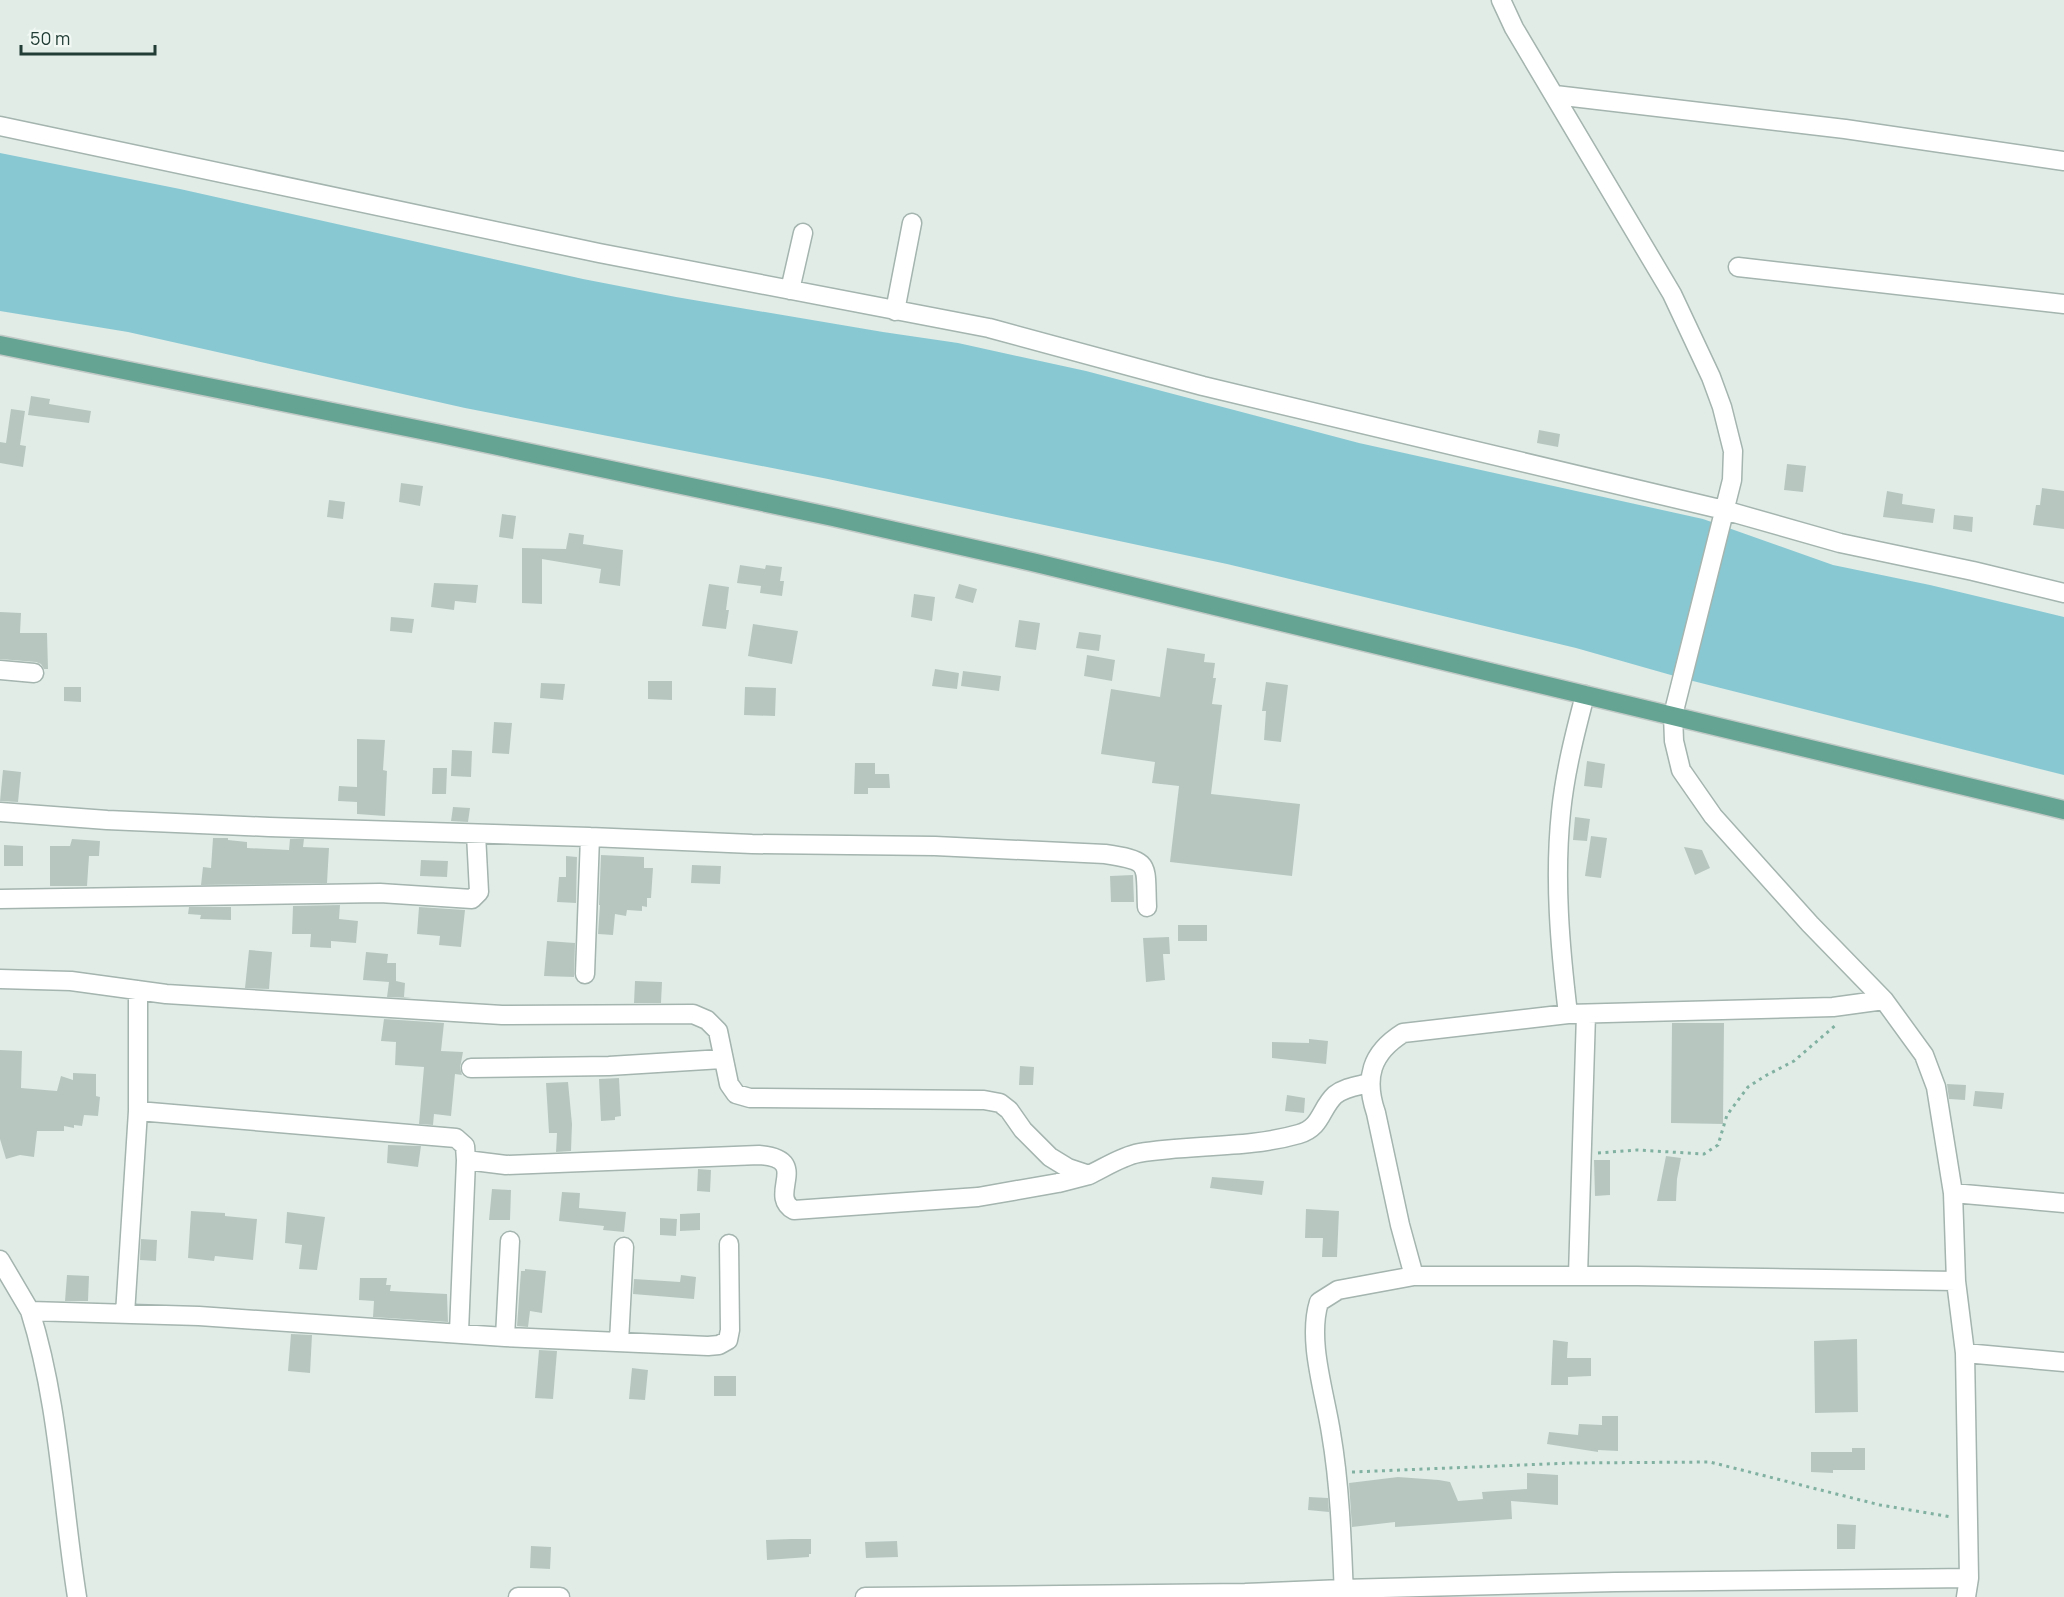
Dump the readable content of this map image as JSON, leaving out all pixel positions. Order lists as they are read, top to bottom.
{
  "scale_bar": "50 m"
}
